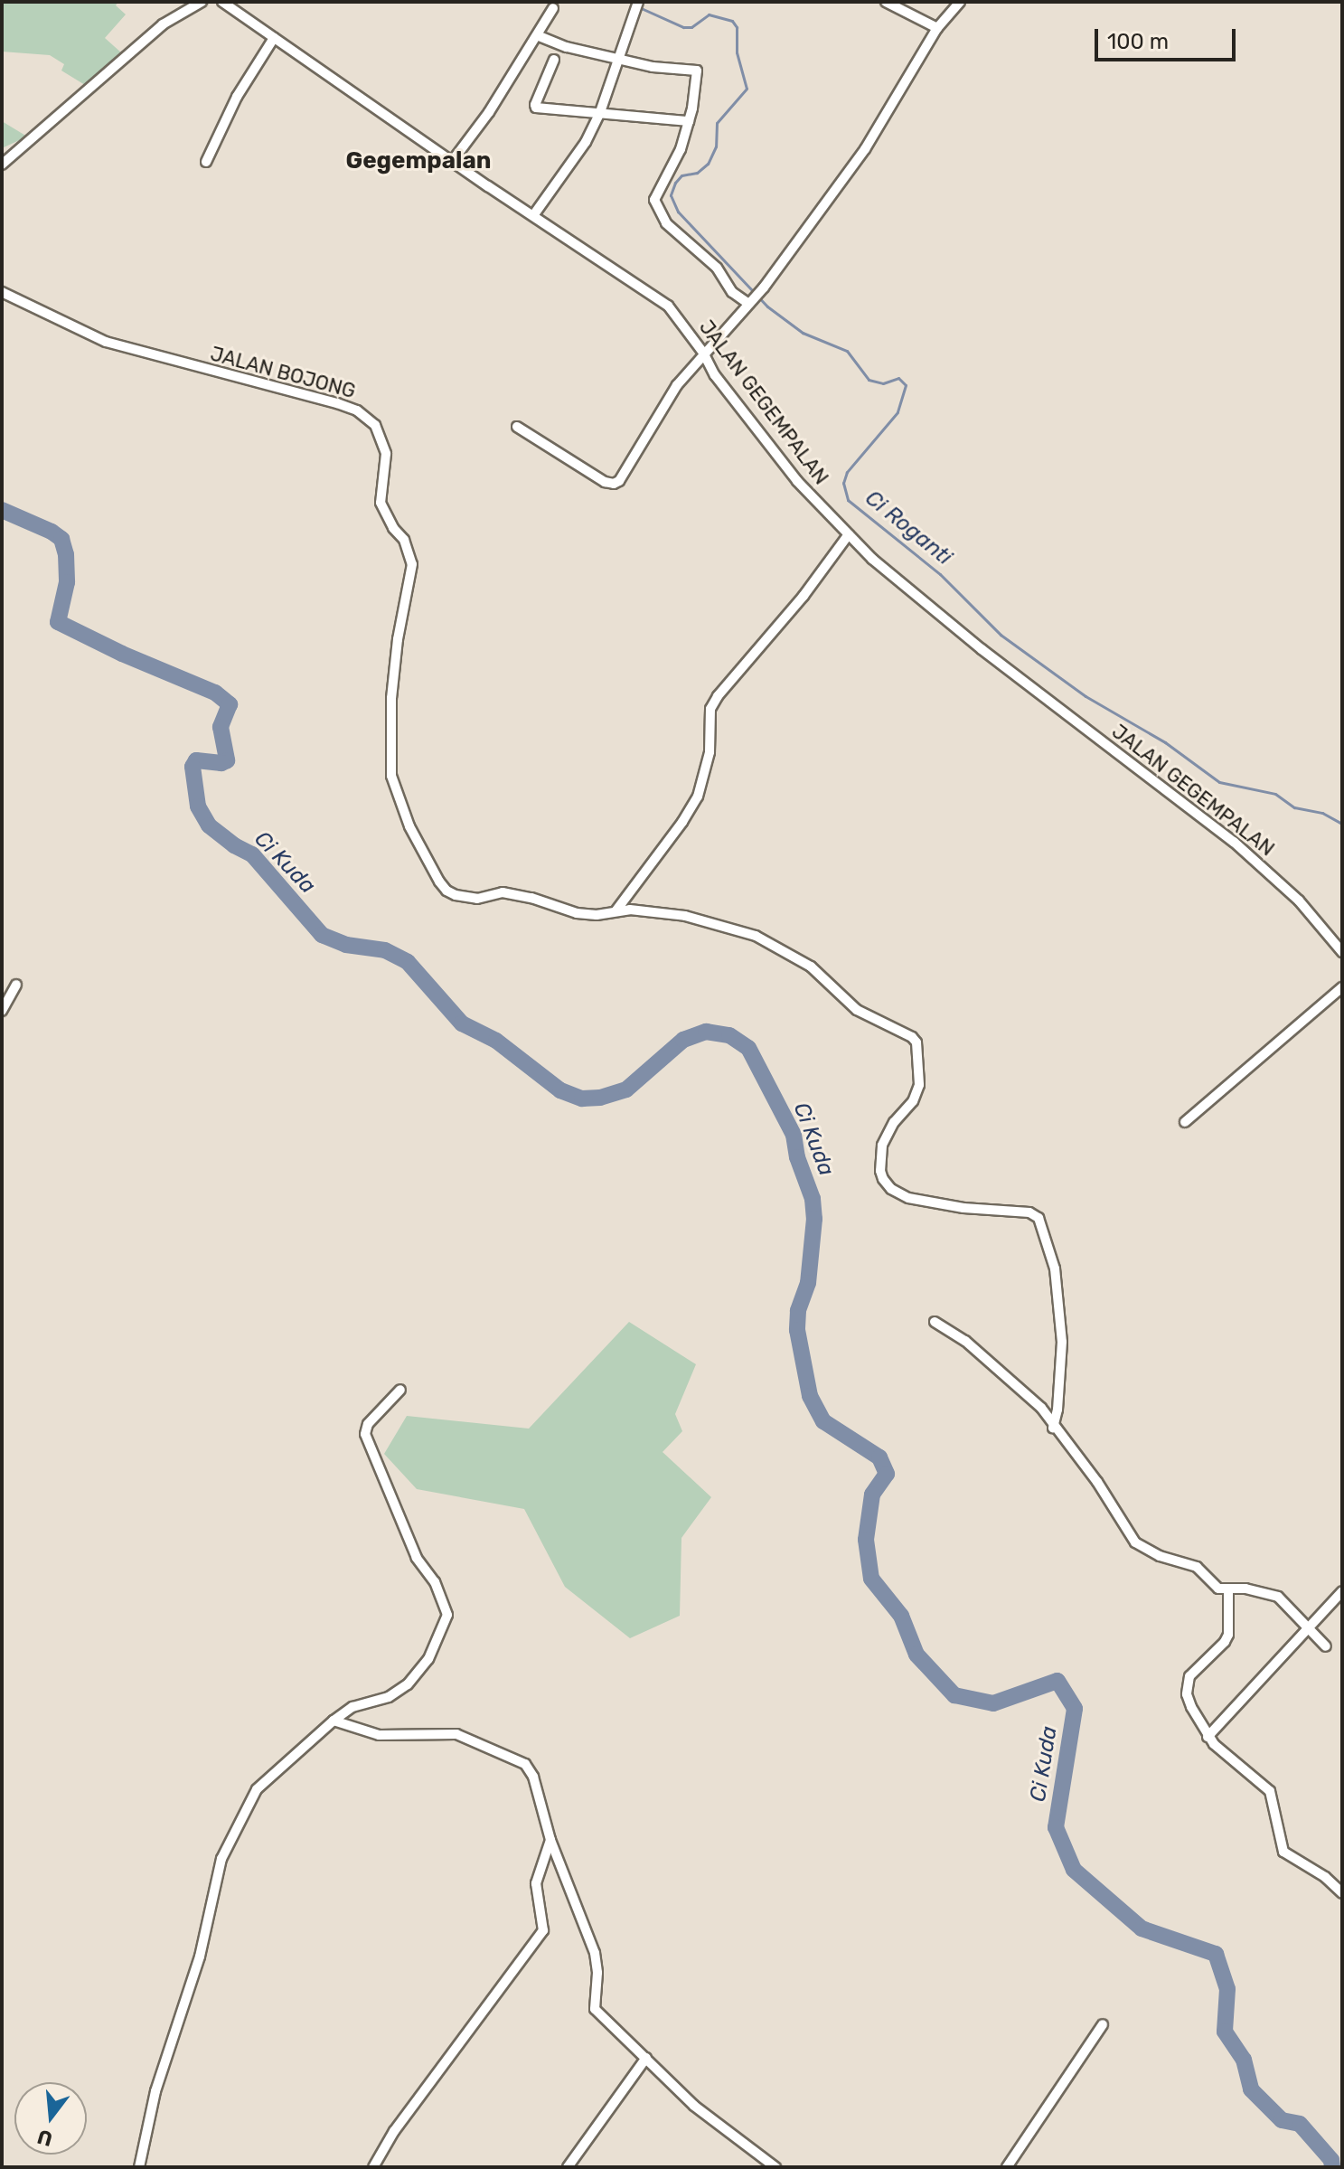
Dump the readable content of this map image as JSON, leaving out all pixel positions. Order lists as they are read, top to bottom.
{
  "streets": {
    "street": ["JALAN BOJONG", "JALAN GEGEMPALAN"]
  },
  "districts": ["Gegempalan"],
  "water": ["Ci Roganti", "Ci Kuda"],
  "scale_bar": "100 m",
  "north": "bottom"
}
